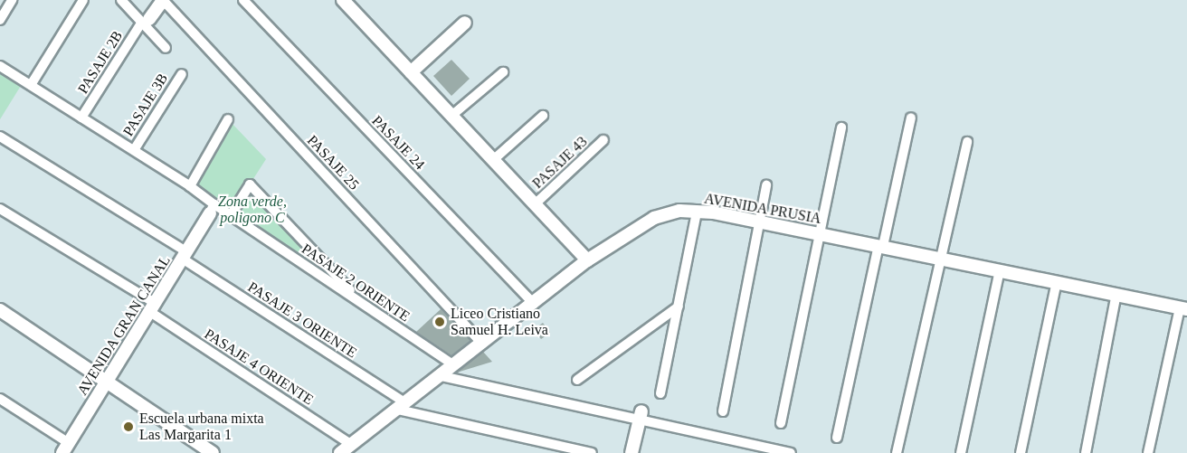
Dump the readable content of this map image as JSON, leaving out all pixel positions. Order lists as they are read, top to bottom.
{
  "streets": {
    "street": [
      "PASAJE 2B",
      "PASAJE 3B",
      "PASAJE 24",
      "PASAJE 25",
      "PASAJE 43",
      "AVENIDA PRUSIA",
      "PASAJE 2 ORIENTE",
      "PASAJE 3 ORIENTE",
      "AVENIDA GRAN CANAL",
      "PASAJE 4 ORIENTE"
    ]
  },
  "crossings": [
    ["PASAJE 2B", "PASAJE 2 ORIENTE"],
    ["PASAJE 3B", "PASAJE 2 ORIENTE"],
    ["PASAJE 24", "AVENIDA PRUSIA"],
    ["PASAJE 25", "AVENIDA PRUSIA"],
    ["AVENIDA PRUSIA", "PASAJE 2 ORIENTE"],
    ["AVENIDA PRUSIA", "PASAJE 3 ORIENTE"],
    ["AVENIDA PRUSIA", "PASAJE 4 ORIENTE"],
    ["PASAJE 2 ORIENTE", "AVENIDA GRAN CANAL"],
    ["PASAJE 3 ORIENTE", "AVENIDA GRAN CANAL"],
    ["AVENIDA GRAN CANAL", "PASAJE 4 ORIENTE"]
  ],
  "parks": ["Zona verde, poligono C"],
  "places": ["Liceo Cristiano Samuel H. Leiva", "Escuela urbana mixta Las Margarita 1"]
}
